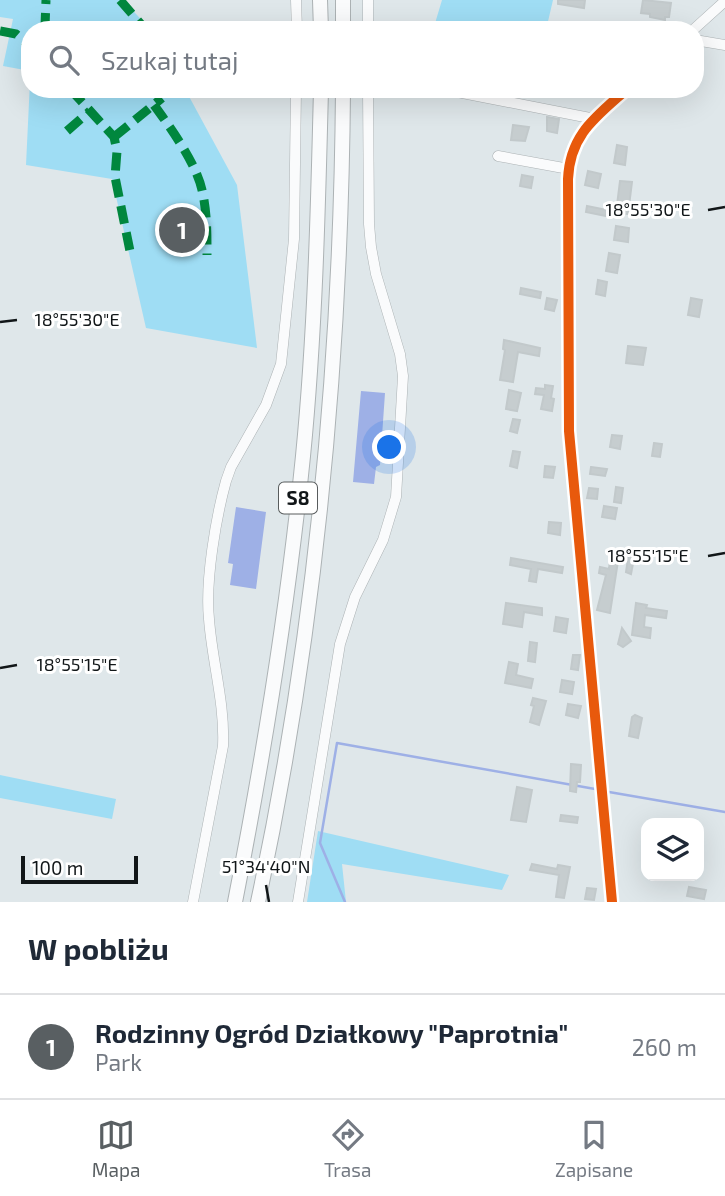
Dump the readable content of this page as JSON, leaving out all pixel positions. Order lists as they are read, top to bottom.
{
  "streets": {
    "highway": ["S8"]
  },
  "scale_bar": "100 m",
  "page": {
    "search": "Szukaj tutaj",
    "pins": "1",
    "scale": "100 m",
    "heading": "W pobliżu",
    "list": [
      {
        "mark": "1",
        "name": "Rodzinny Ogród Działkowy \"Paprotnia\"",
        "note": "Park",
        "value": "260 m"
      }
    ],
    "nav": ["Mapa", "Trasa", "Zapisane"]
  },
  "coordinates": ["18°55'30\"E", "18°55'15\"E", "51°34'40\"N"]
}
